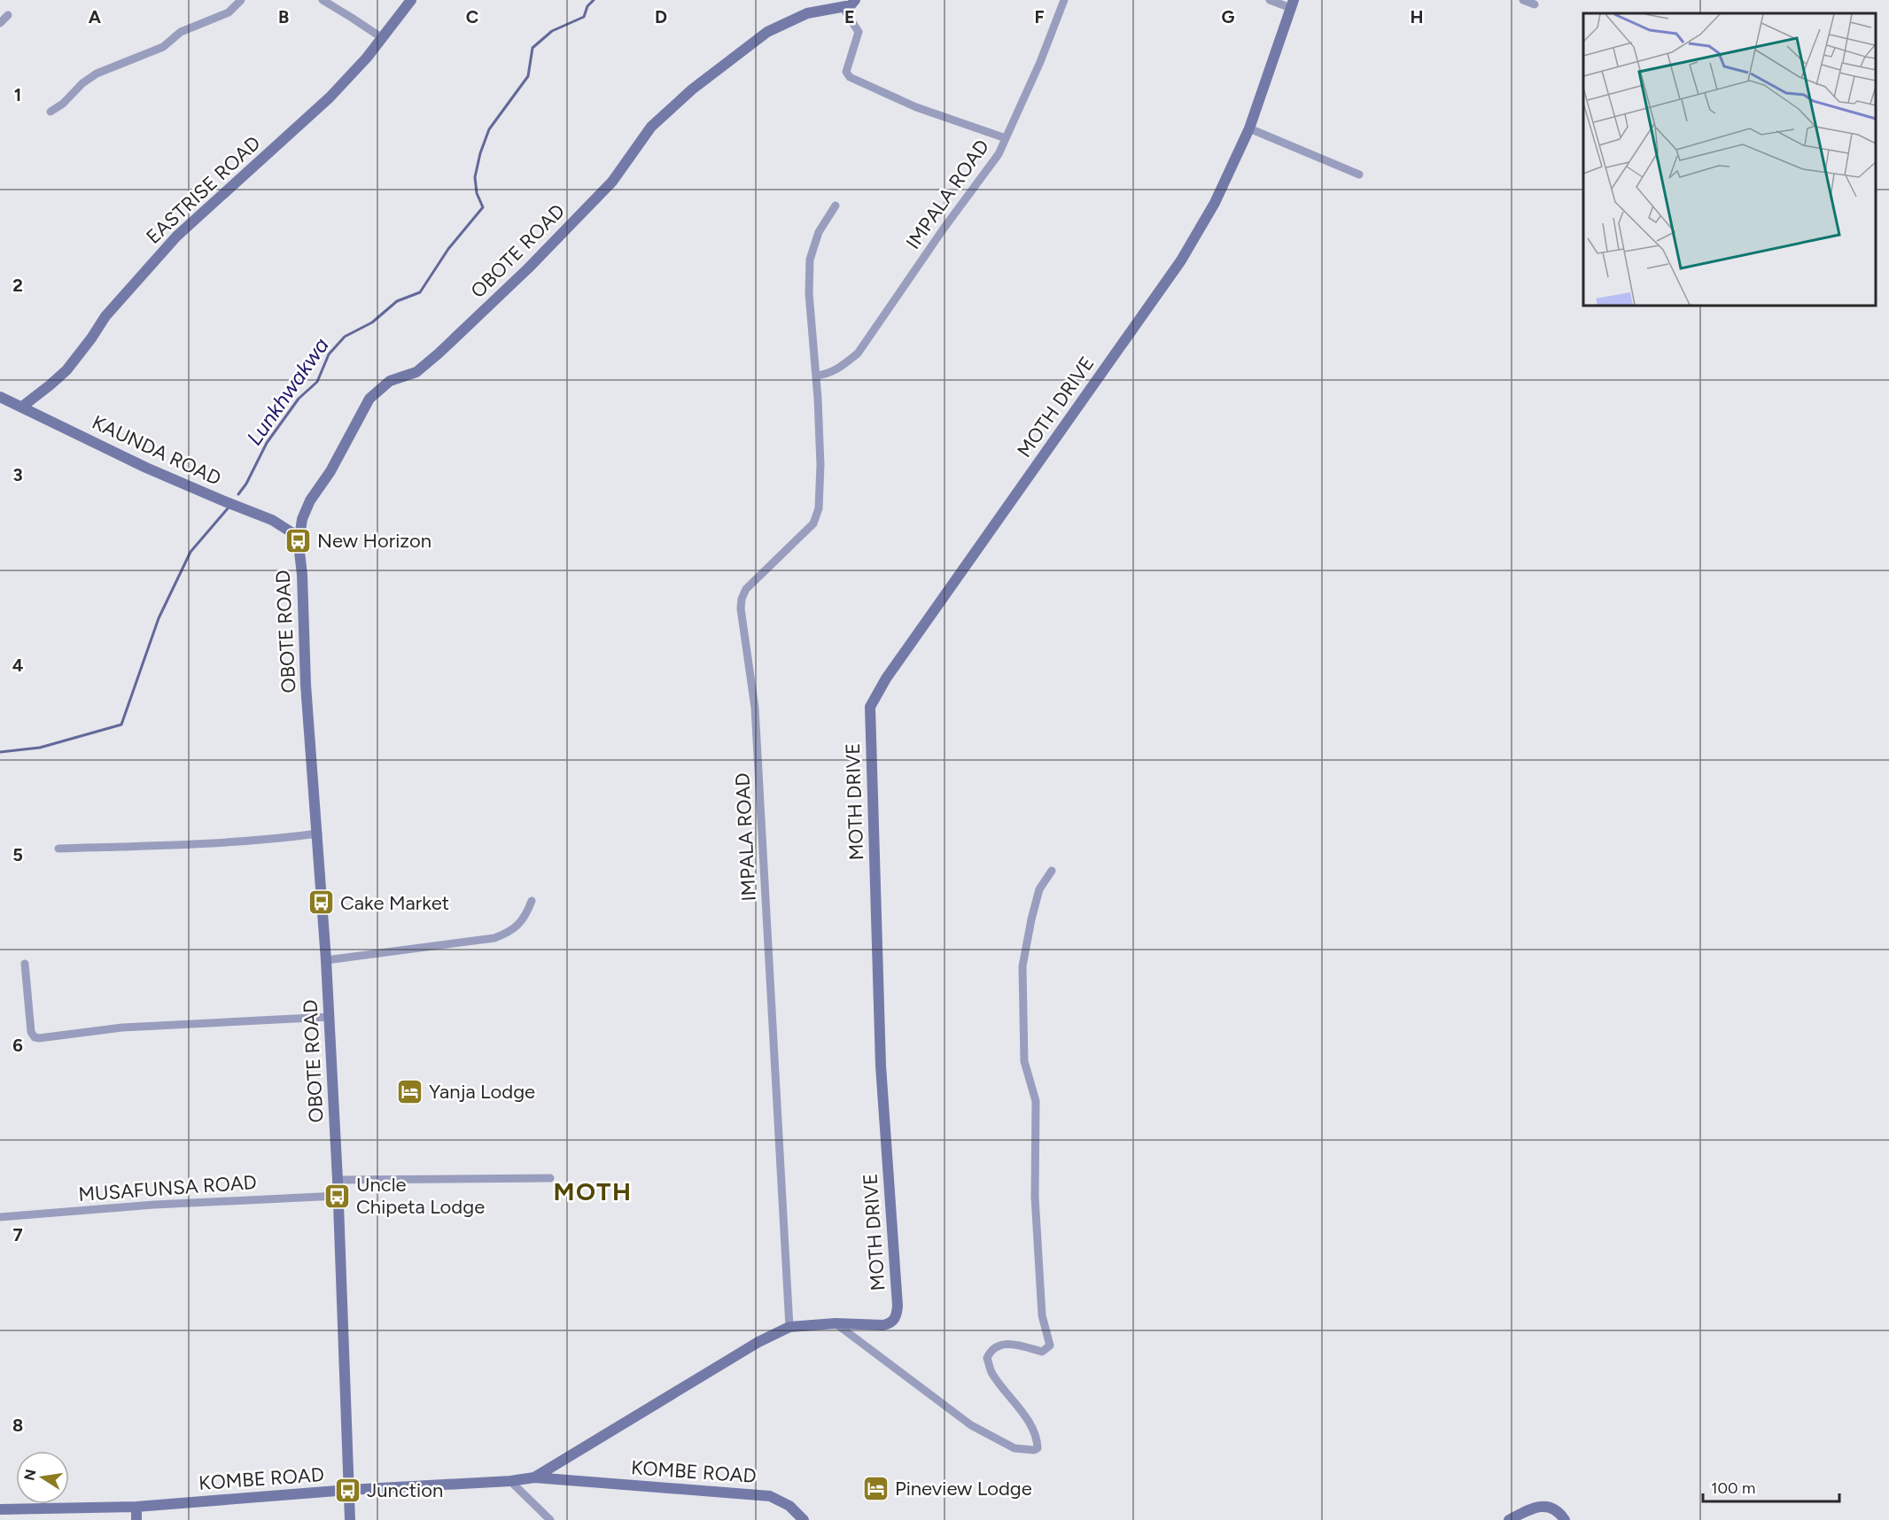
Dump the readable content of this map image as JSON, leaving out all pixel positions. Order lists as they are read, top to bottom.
{
  "streets": {
    "street": [
      "EASTRISE ROAD",
      "IMPALA ROAD",
      "OBOTE ROAD",
      "MOTH DRIVE",
      "KAUNDA ROAD",
      "MUSAFUNSA ROAD",
      "KOMBE ROAD"
    ]
  },
  "crossings": [
    ["EASTRISE ROAD", "KAUNDA ROAD"],
    ["IMPALA ROAD", "MOTH DRIVE"],
    ["OBOTE ROAD", "KAUNDA ROAD"],
    ["OBOTE ROAD", "MUSAFUNSA ROAD"],
    ["OBOTE ROAD", "KOMBE ROAD"],
    ["MOTH DRIVE", "KOMBE ROAD"]
  ],
  "districts": ["MOTH"],
  "water": ["Lunkhwakwa"],
  "places": {
    "bus stop": [
      "New Horizon",
      "Cake Market",
      "Uncle Chipeta Lodge",
      "Junction"
    ],
    "hotel": ["Yanja Lodge", "Pineview Lodge"]
  },
  "scale_bar": "100 m",
  "north": "left",
  "grid": {
    "columns": [
      "A",
      "B",
      "C",
      "D",
      "E",
      "F",
      "G",
      "H"
    ],
    "rows": [
      "1",
      "2",
      "3",
      "4",
      "5",
      "6",
      "7",
      "8"
    ]
  }
}
